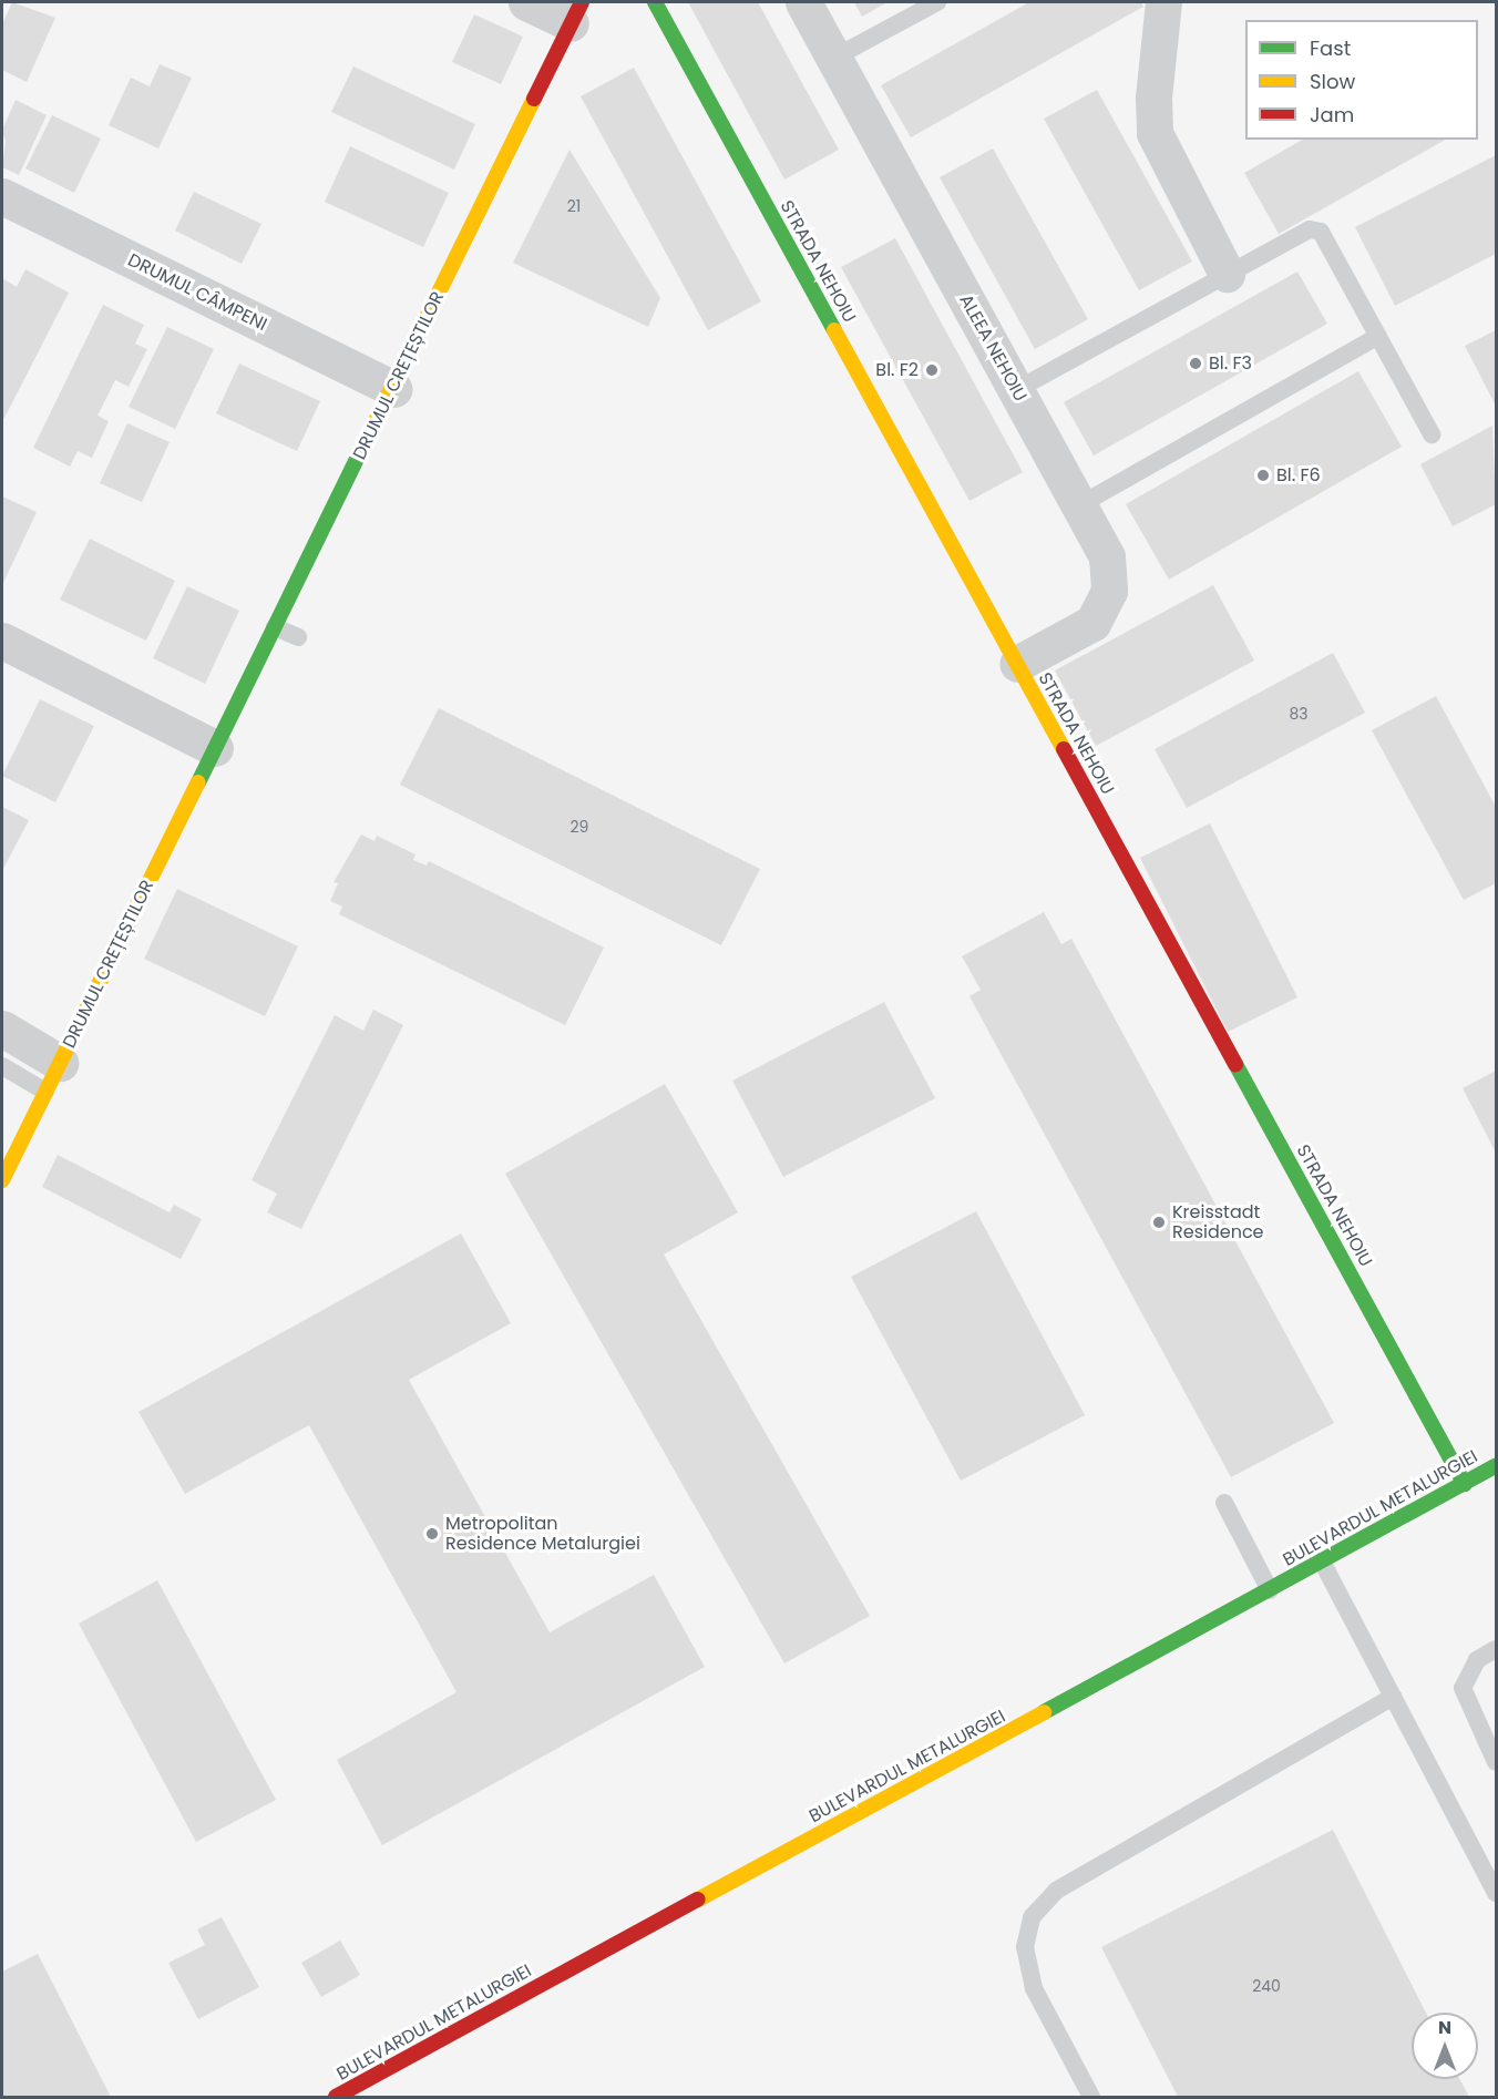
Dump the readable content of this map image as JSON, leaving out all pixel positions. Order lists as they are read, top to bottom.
{
  "streets": {
    "street": [
      "STRADA NEHOIU",
      "DRUMUL CÂMPENI",
      "ALEEA NEHOIU",
      "DRUMUL CREȚEȘTILOR",
      "BULEVARDUL METALURGIEI"
    ]
  },
  "crossings": [
    ["STRADA NEHOIU", "ALEEA NEHOIU"],
    ["STRADA NEHOIU", "BULEVARDUL METALURGIEI"],
    ["DRUMUL CÂMPENI", "DRUMUL CREȚEȘTILOR"]
  ],
  "places": [
    "Bl. F3",
    "Bl. F2",
    "Bl. F6",
    "Kreisstadt Residence",
    "Metropolitan Residence Metalurgiei"
  ],
  "house_numbers": [
    "21",
    "83",
    "29",
    "240"
  ],
  "legend": ["Fast", "Slow", "Jam"],
  "north": "top"
}
